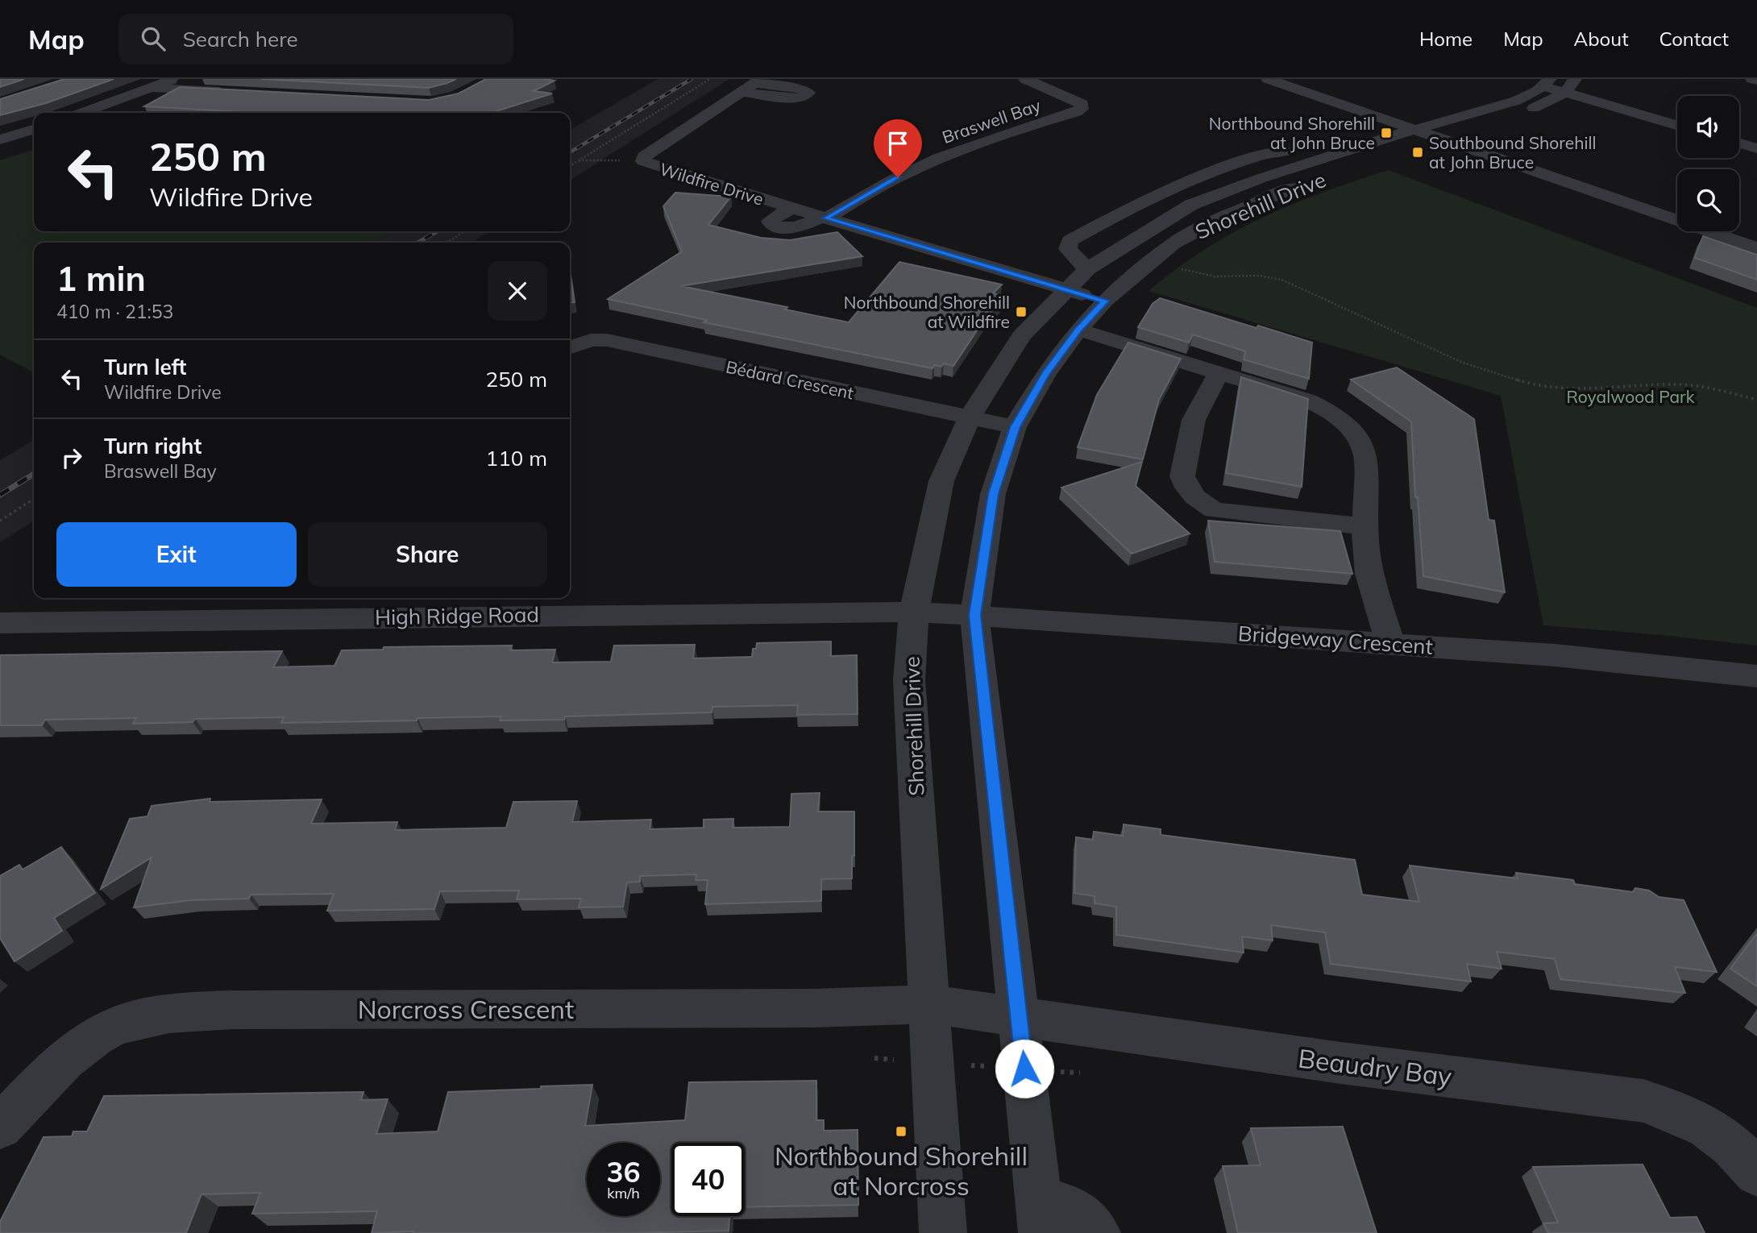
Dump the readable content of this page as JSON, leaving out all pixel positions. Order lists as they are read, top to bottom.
{
  "streets": {
    "street": [
      "Braswell Bay",
      "Wildfire Drive",
      "Shorehill Drive",
      "Bédard Crescent",
      "High Ridge Road",
      "Bridgeway Crescent",
      "Norcross Crescent",
      "Beaudry Bay"
    ]
  },
  "crossings": [
    ["Braswell Bay", "Wildfire Drive"],
    ["Wildfire Drive", "Shorehill Drive"],
    ["Shorehill Drive", "Bédard Crescent"],
    ["Shorehill Drive", "High Ridge Road"],
    ["Shorehill Drive", "Bridgeway Crescent"],
    ["Shorehill Drive", "Norcross Crescent"],
    ["Shorehill Drive", "Beaudry Bay"],
    ["High Ridge Road", "Bridgeway Crescent"],
    ["Norcross Crescent", "Beaudry Bay"]
  ],
  "parks": ["Royalwood Park"],
  "places": {
    "transit": [
      "Northbound Shorehill at John Bruce",
      "Southbound Shorehill at John Bruce",
      "Northbound Shorehill at Wildfire",
      "Northbound Shorehill at Norcross"
    ]
  },
  "page": {
    "header": "Map",
    "search": "Search here",
    "nav": [
      "Home",
      "Map",
      "About",
      "Contact"
    ],
    "turn": ["250 m", "Wildfire Drive"],
    "heading": ["1 min", "410 m · 21:53"],
    "list": [
      {
        "name": "Turn left",
        "note": "Wildfire Drive",
        "value": "250 m"
      },
      {
        "name": "Turn right",
        "note": "Braswell Bay",
        "value": "110 m"
      }
    ],
    "buttons": ["Exit", "Share"],
    "speed": "36 km/h",
    "limit": "40"
  }
}
